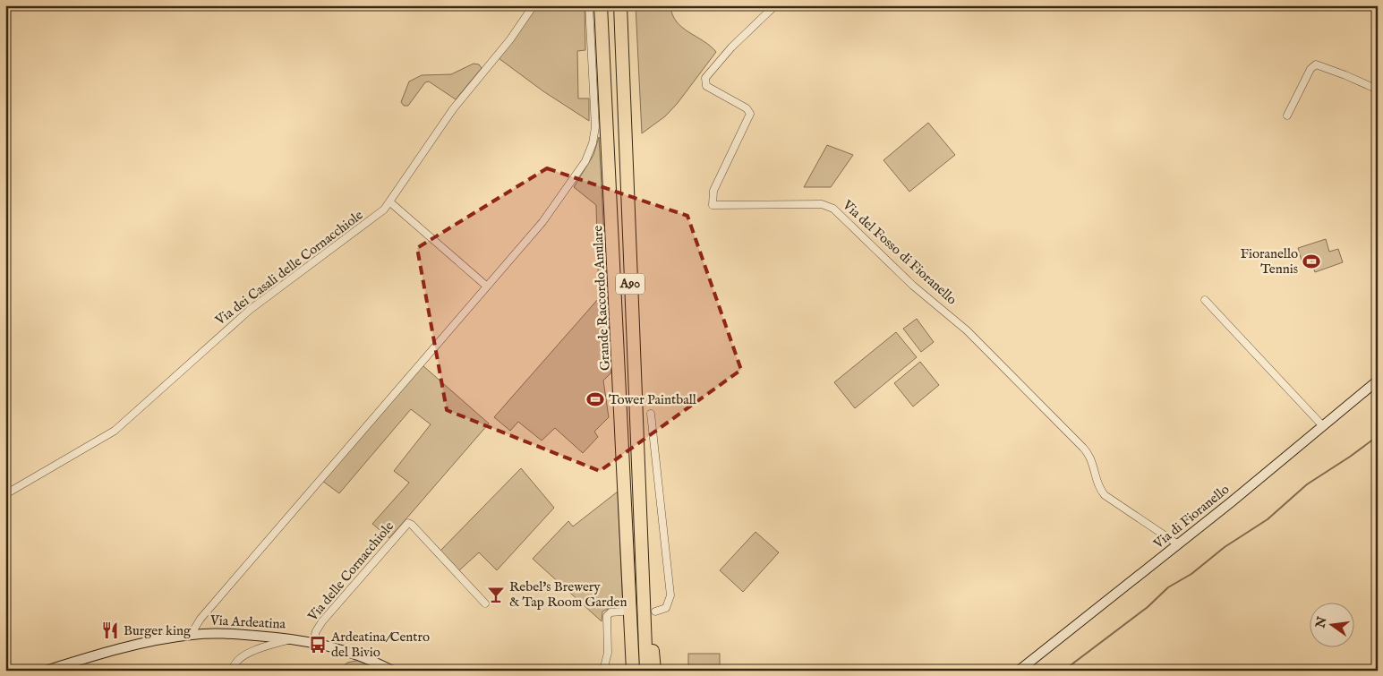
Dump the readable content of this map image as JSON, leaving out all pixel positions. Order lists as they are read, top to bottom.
{
  "streets": {
    "highway": ["A90", "Grande Raccordo Anulare"],
    "street": [
      "Via del Fosso di Fioranello",
      "Via dei Casali delle Cornacchiole",
      "Via di Fioranello",
      "Via delle Cornacchiole",
      "Via Ardeatina"
    ]
  },
  "crossings": [
    ["Via del Fosso di Fioranello", "Via di Fioranello"],
    ["Via delle Cornacchiole", "Via Ardeatina"]
  ],
  "places": {
    "sports": ["Fioranello Tennis", "Tower Paintball"],
    "bar": ["Rebel's Brewery & Tap Room Garden"],
    "restaurant": ["Burger king"],
    "bus stop": ["Ardeatina/Centro del Bivio"]
  },
  "north": "left"
}
